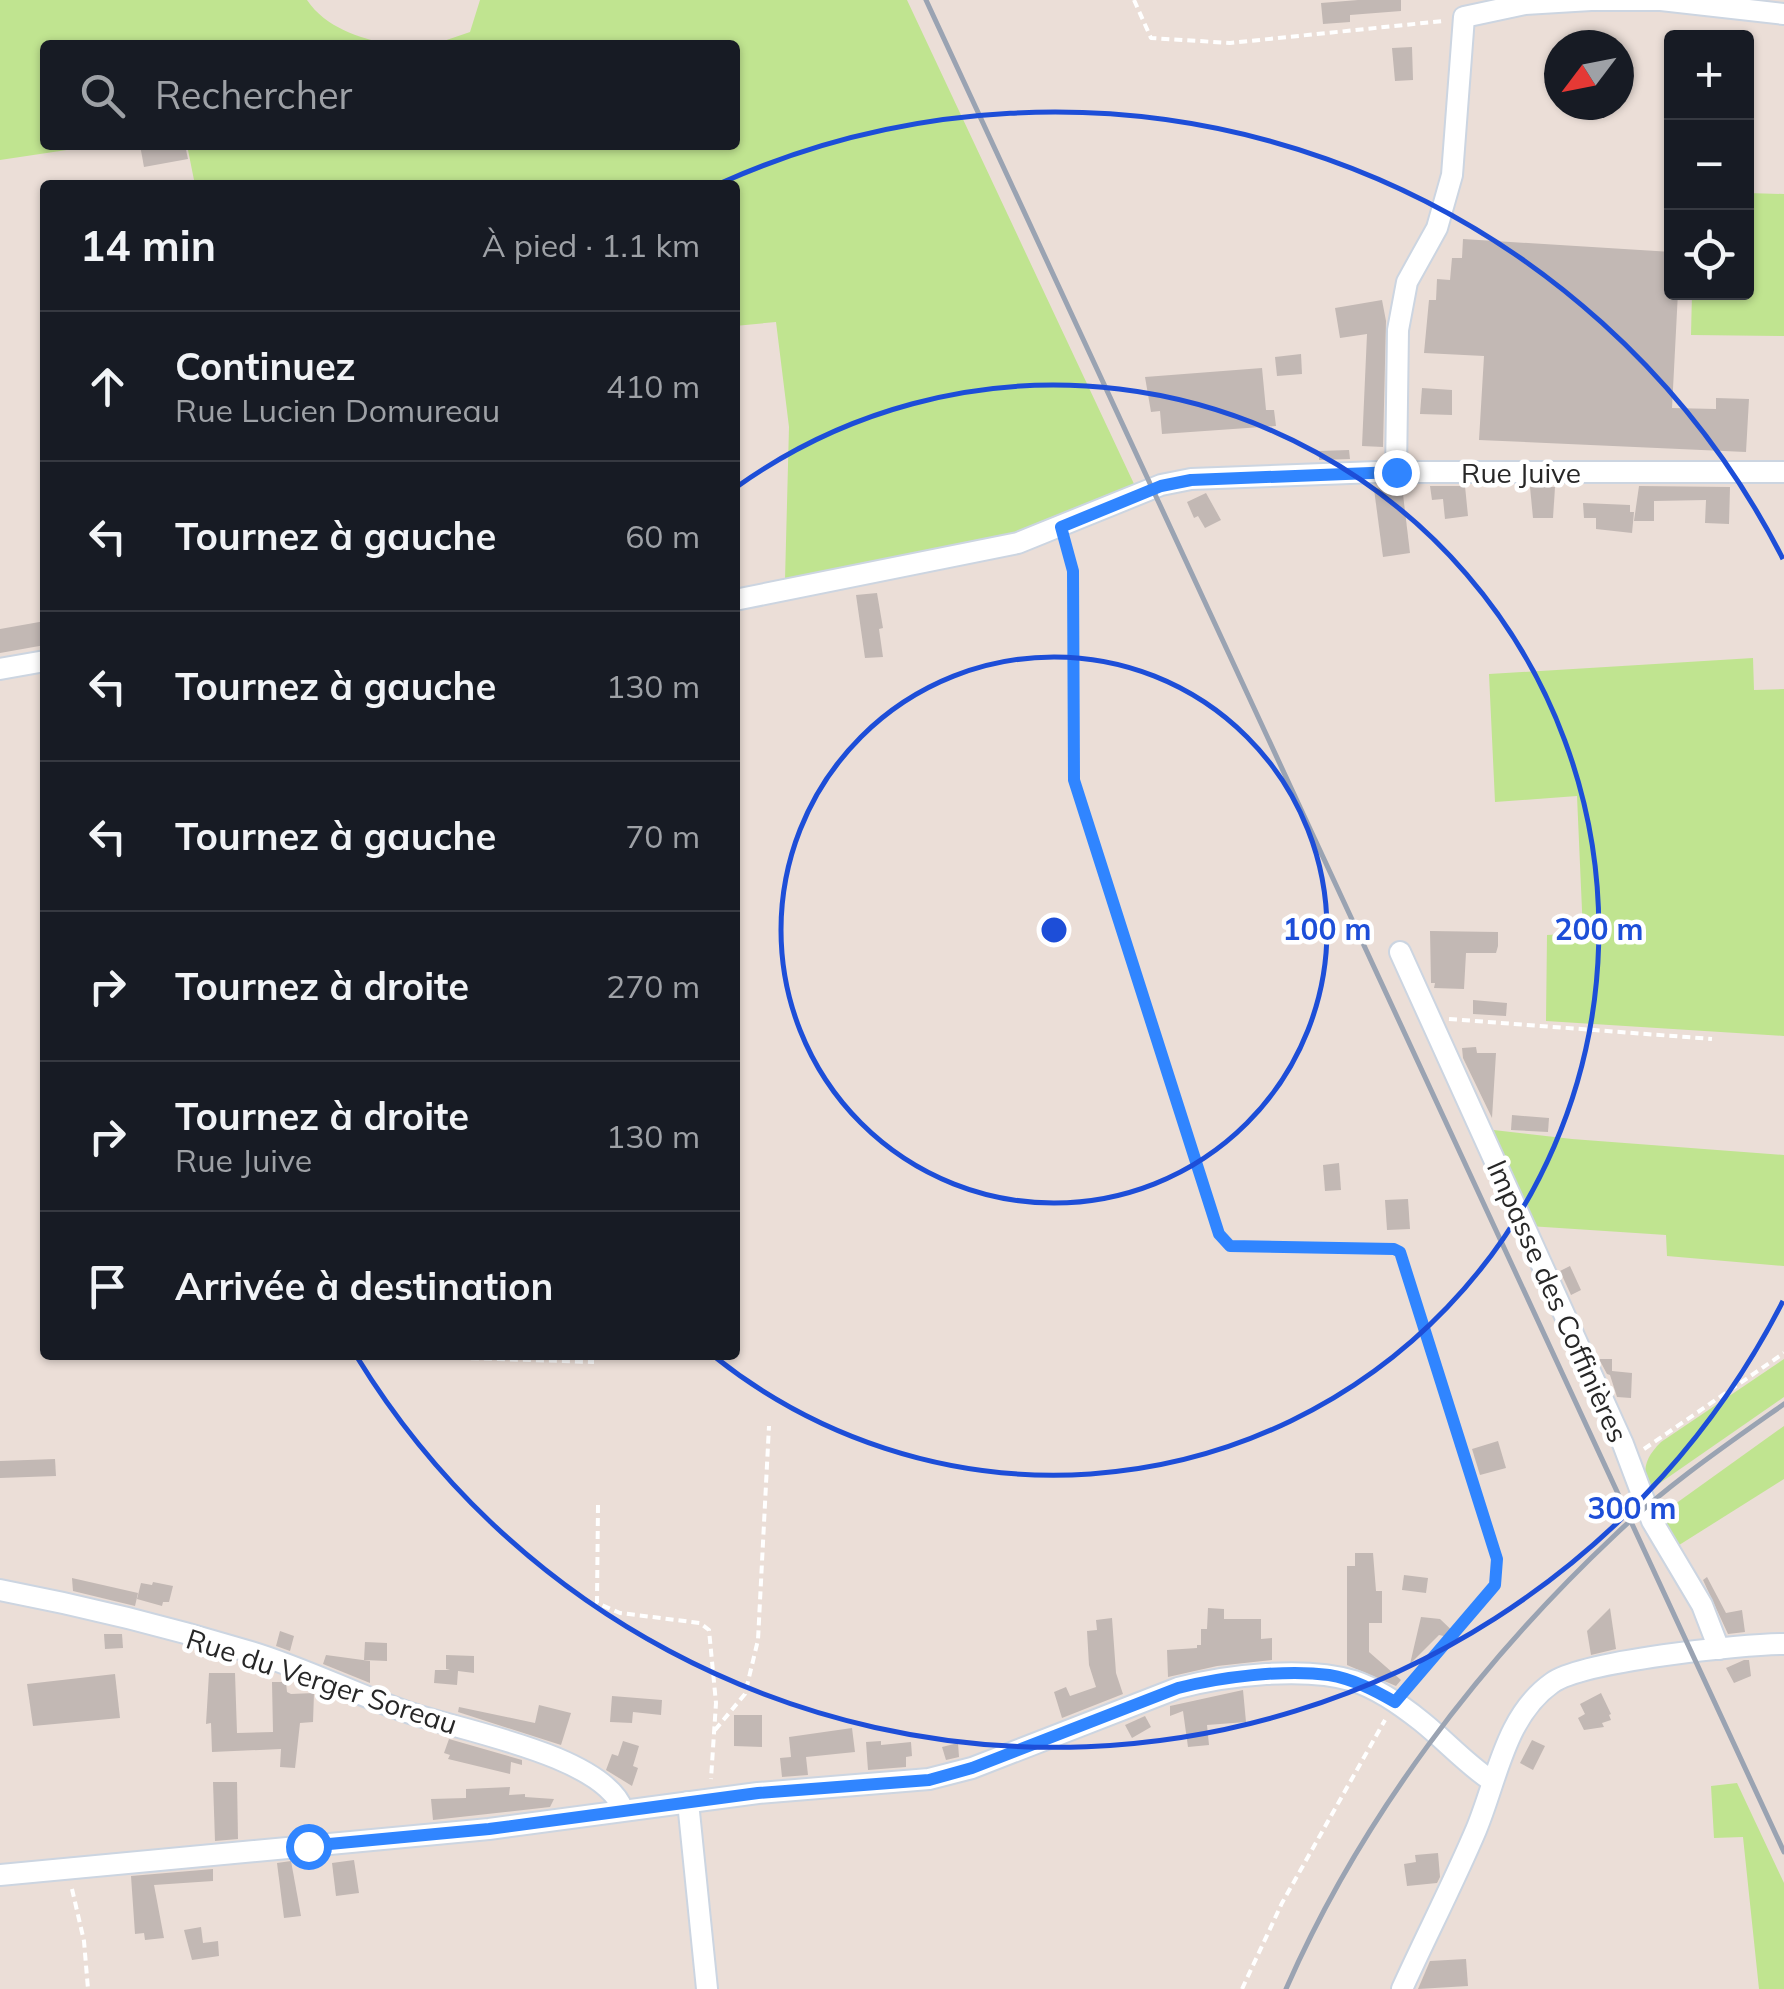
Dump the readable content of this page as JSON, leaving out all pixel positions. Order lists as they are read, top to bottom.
{
  "streets": {
    "street": ["Rue Juive", "Impasse des Coffinières", "Rue du Verger Soreau"]
  },
  "north": "bottom left",
  "page": {
    "map_buttons": ["+", "−"],
    "search": "Rechercher",
    "heading": ["14 min", "À pied · 1.1 km"],
    "list": [
      ["Continuez", "Rue Lucien Domureau", "410 m"],
      ["Tournez à gauche", "60 m"],
      ["Tournez à gauche", "130 m"],
      ["Tournez à gauche", "70 m"],
      ["Tournez à droite", "270 m"],
      ["Tournez à droite", "Rue Juive", "130 m"],
      "Arrivée à destination"
    ]
  },
  "rings": ["100 m", "200 m", "300 m"]
}
